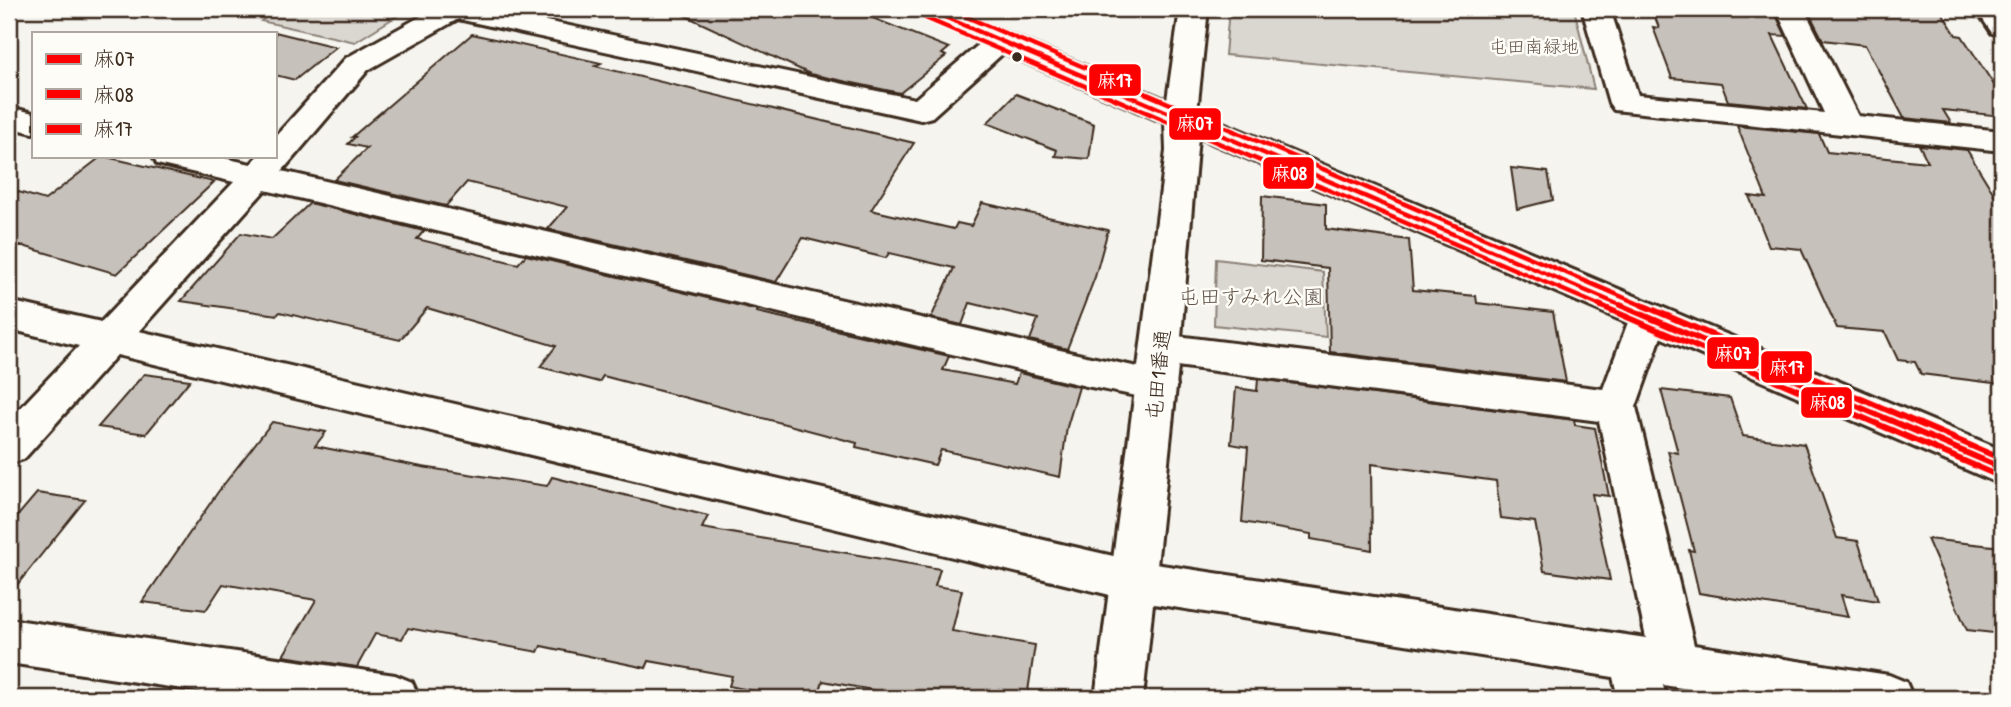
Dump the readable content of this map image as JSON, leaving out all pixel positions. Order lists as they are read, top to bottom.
{
  "streets": {
    "street": ["屯田1番通"]
  },
  "parks": ["屯田南緑地", "屯田すみれ公園"],
  "lines": ["transit line 麻07", "transit line 麻17", "transit line 麻08"],
  "legend": ["麻07", "麻08", "麻17"]
}
